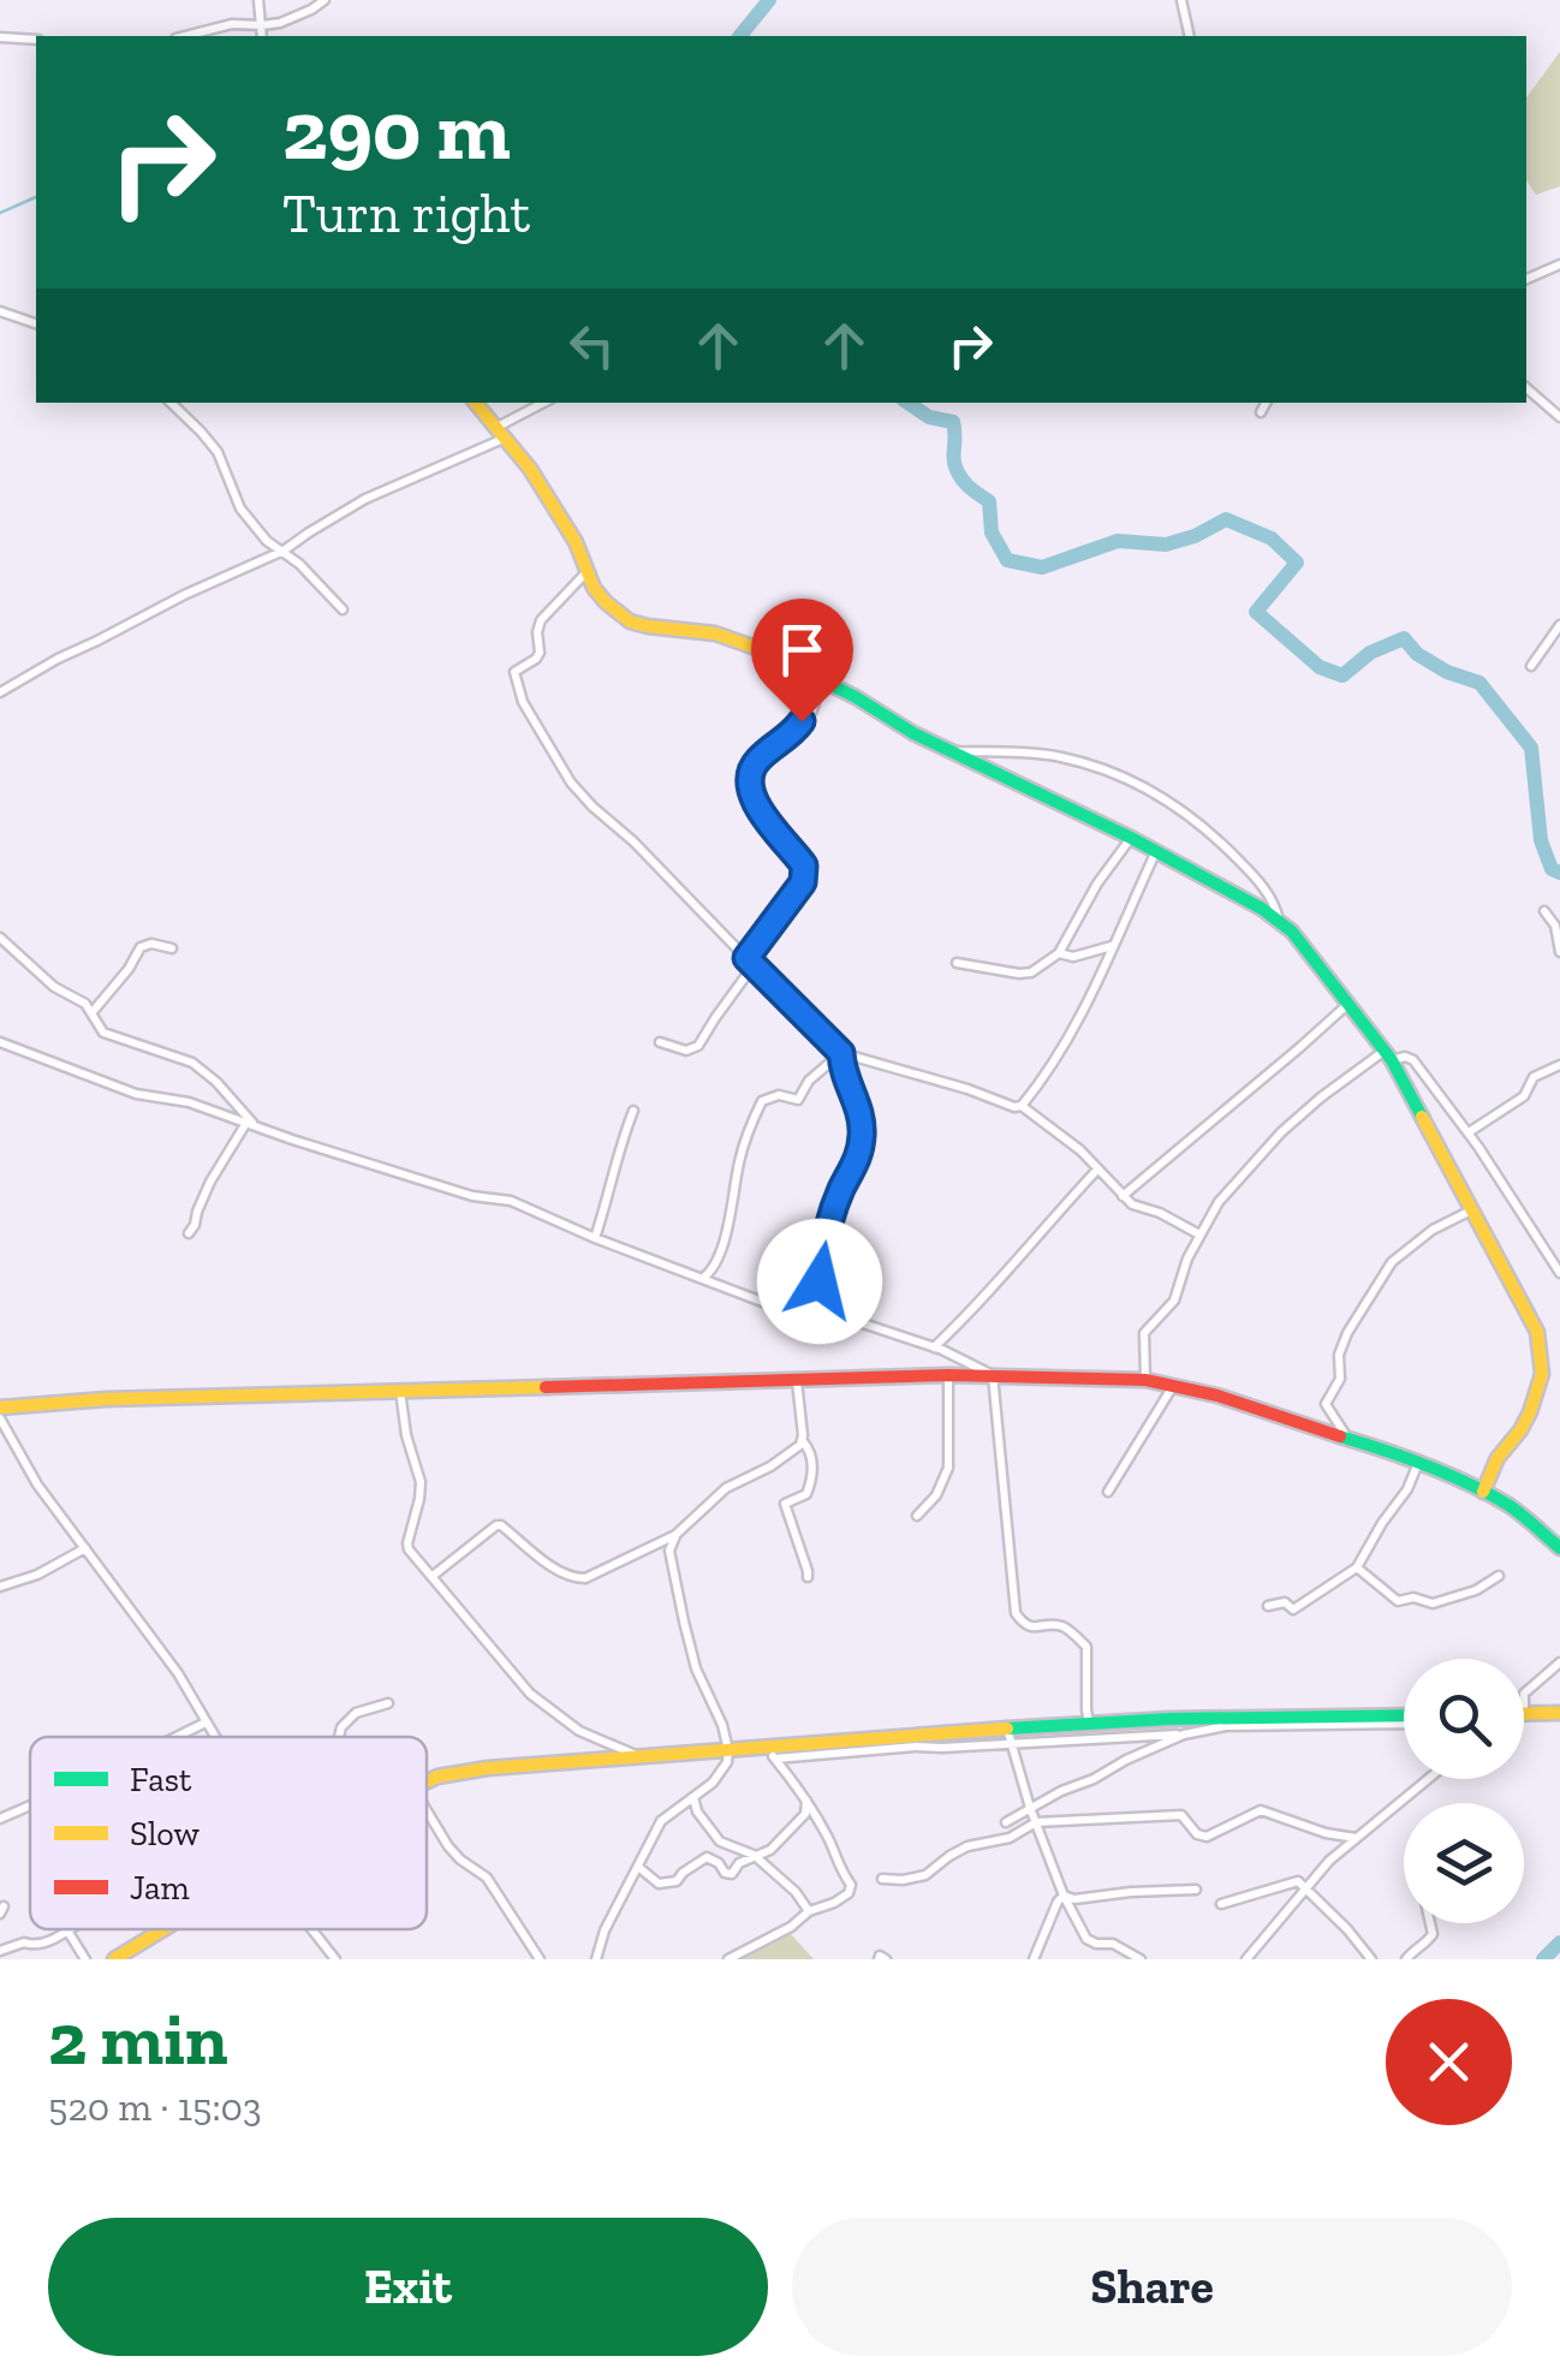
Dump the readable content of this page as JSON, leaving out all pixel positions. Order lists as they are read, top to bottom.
{
  "legend": ["Fast", "Slow", "Jam"],
  "page": {
    "turn": ["290 m", "Turn right"],
    "heading": ["2 min", "520 m · 15:03"],
    "buttons": ["Exit", "Share"]
  }
}
